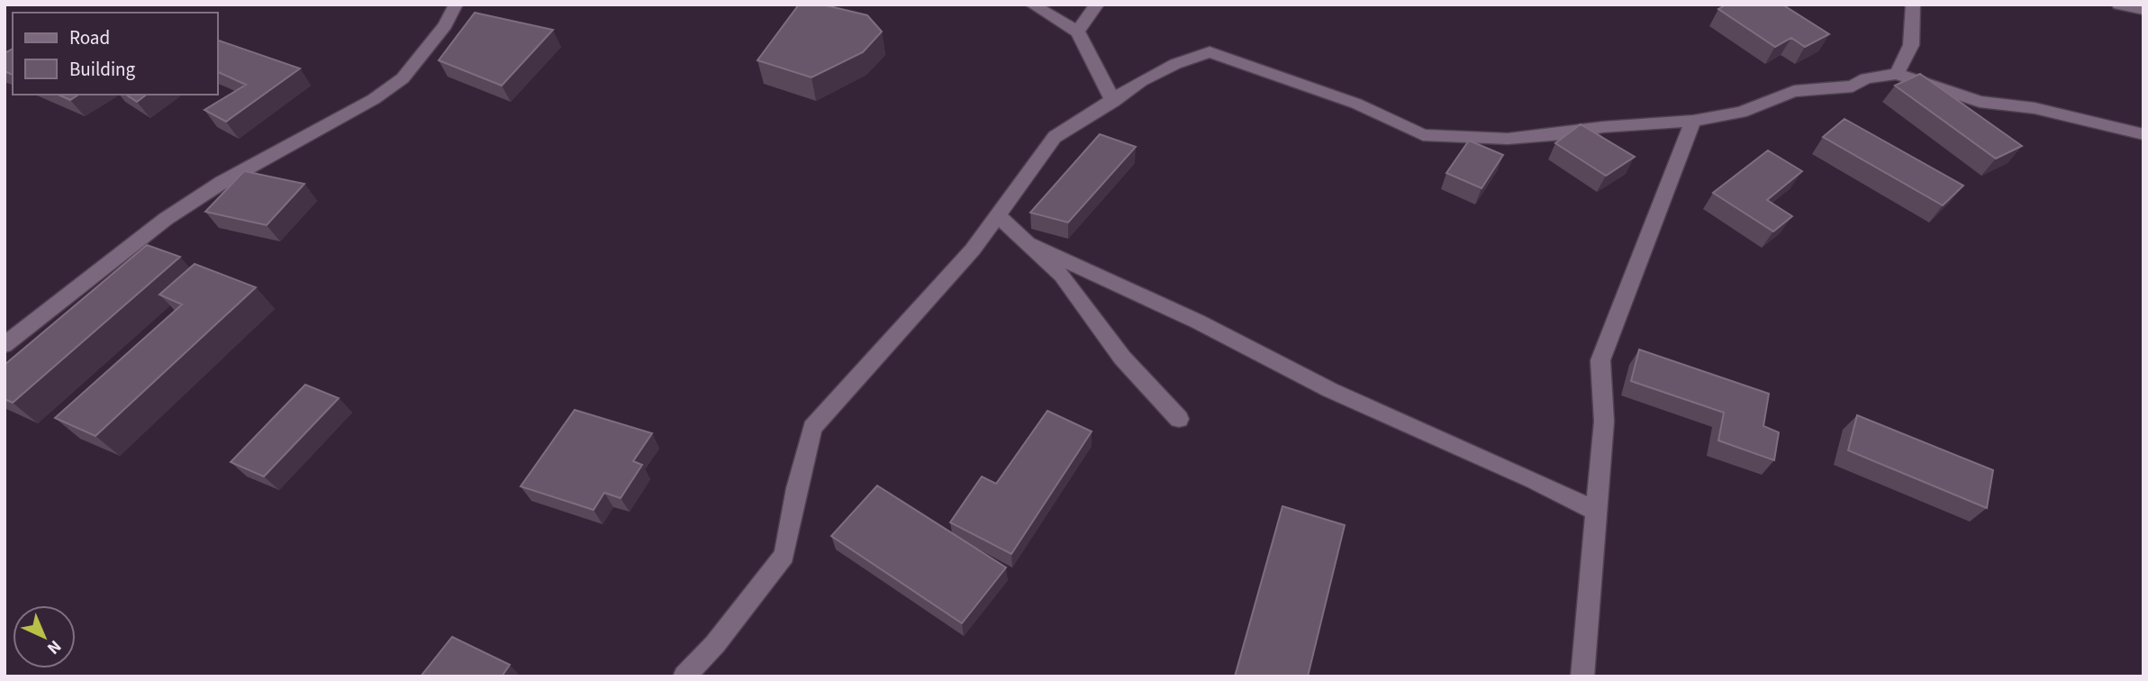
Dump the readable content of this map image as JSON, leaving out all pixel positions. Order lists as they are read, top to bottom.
{
  "legend": ["Road", "Building"],
  "north": "bottom right"
}
